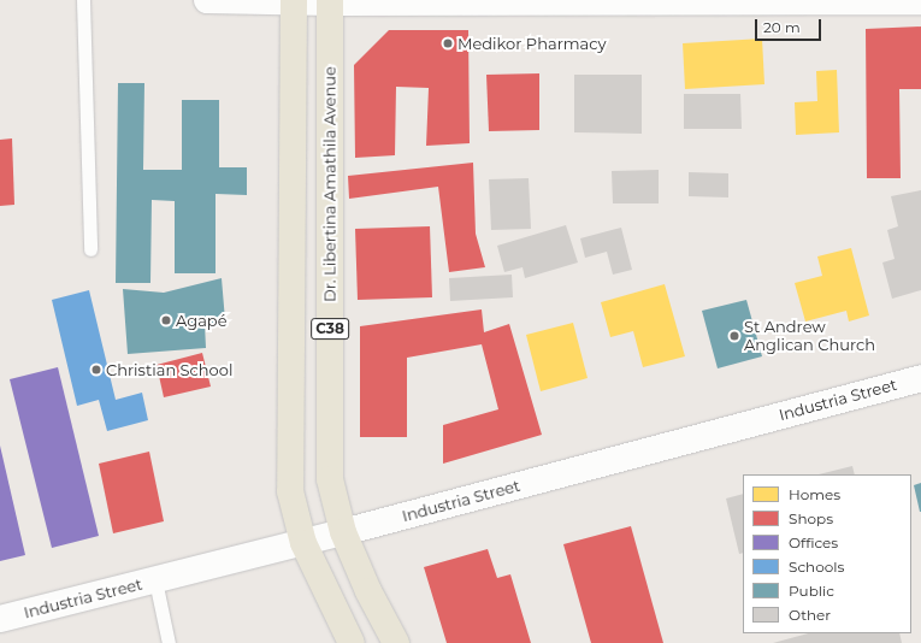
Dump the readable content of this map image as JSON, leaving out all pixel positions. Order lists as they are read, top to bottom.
{
  "streets": {
    "main road": ["Dr. Libertina Amathila Avenue", "C38"],
    "street": ["Industria Street"]
  },
  "crossings": [
    ["Dr. Libertina Amathila Avenue", "Industria Street"],
    ["C38", "Industria Street"]
  ],
  "places": [
    "Medikor Pharmacy",
    "Agapé",
    "St Andrew Anglican Church",
    "Christian School"
  ],
  "legend": [
    "Homes",
    "Shops",
    "Offices",
    "Schools",
    "Public",
    "Other"
  ],
  "scale_bar": "20 m"
}
